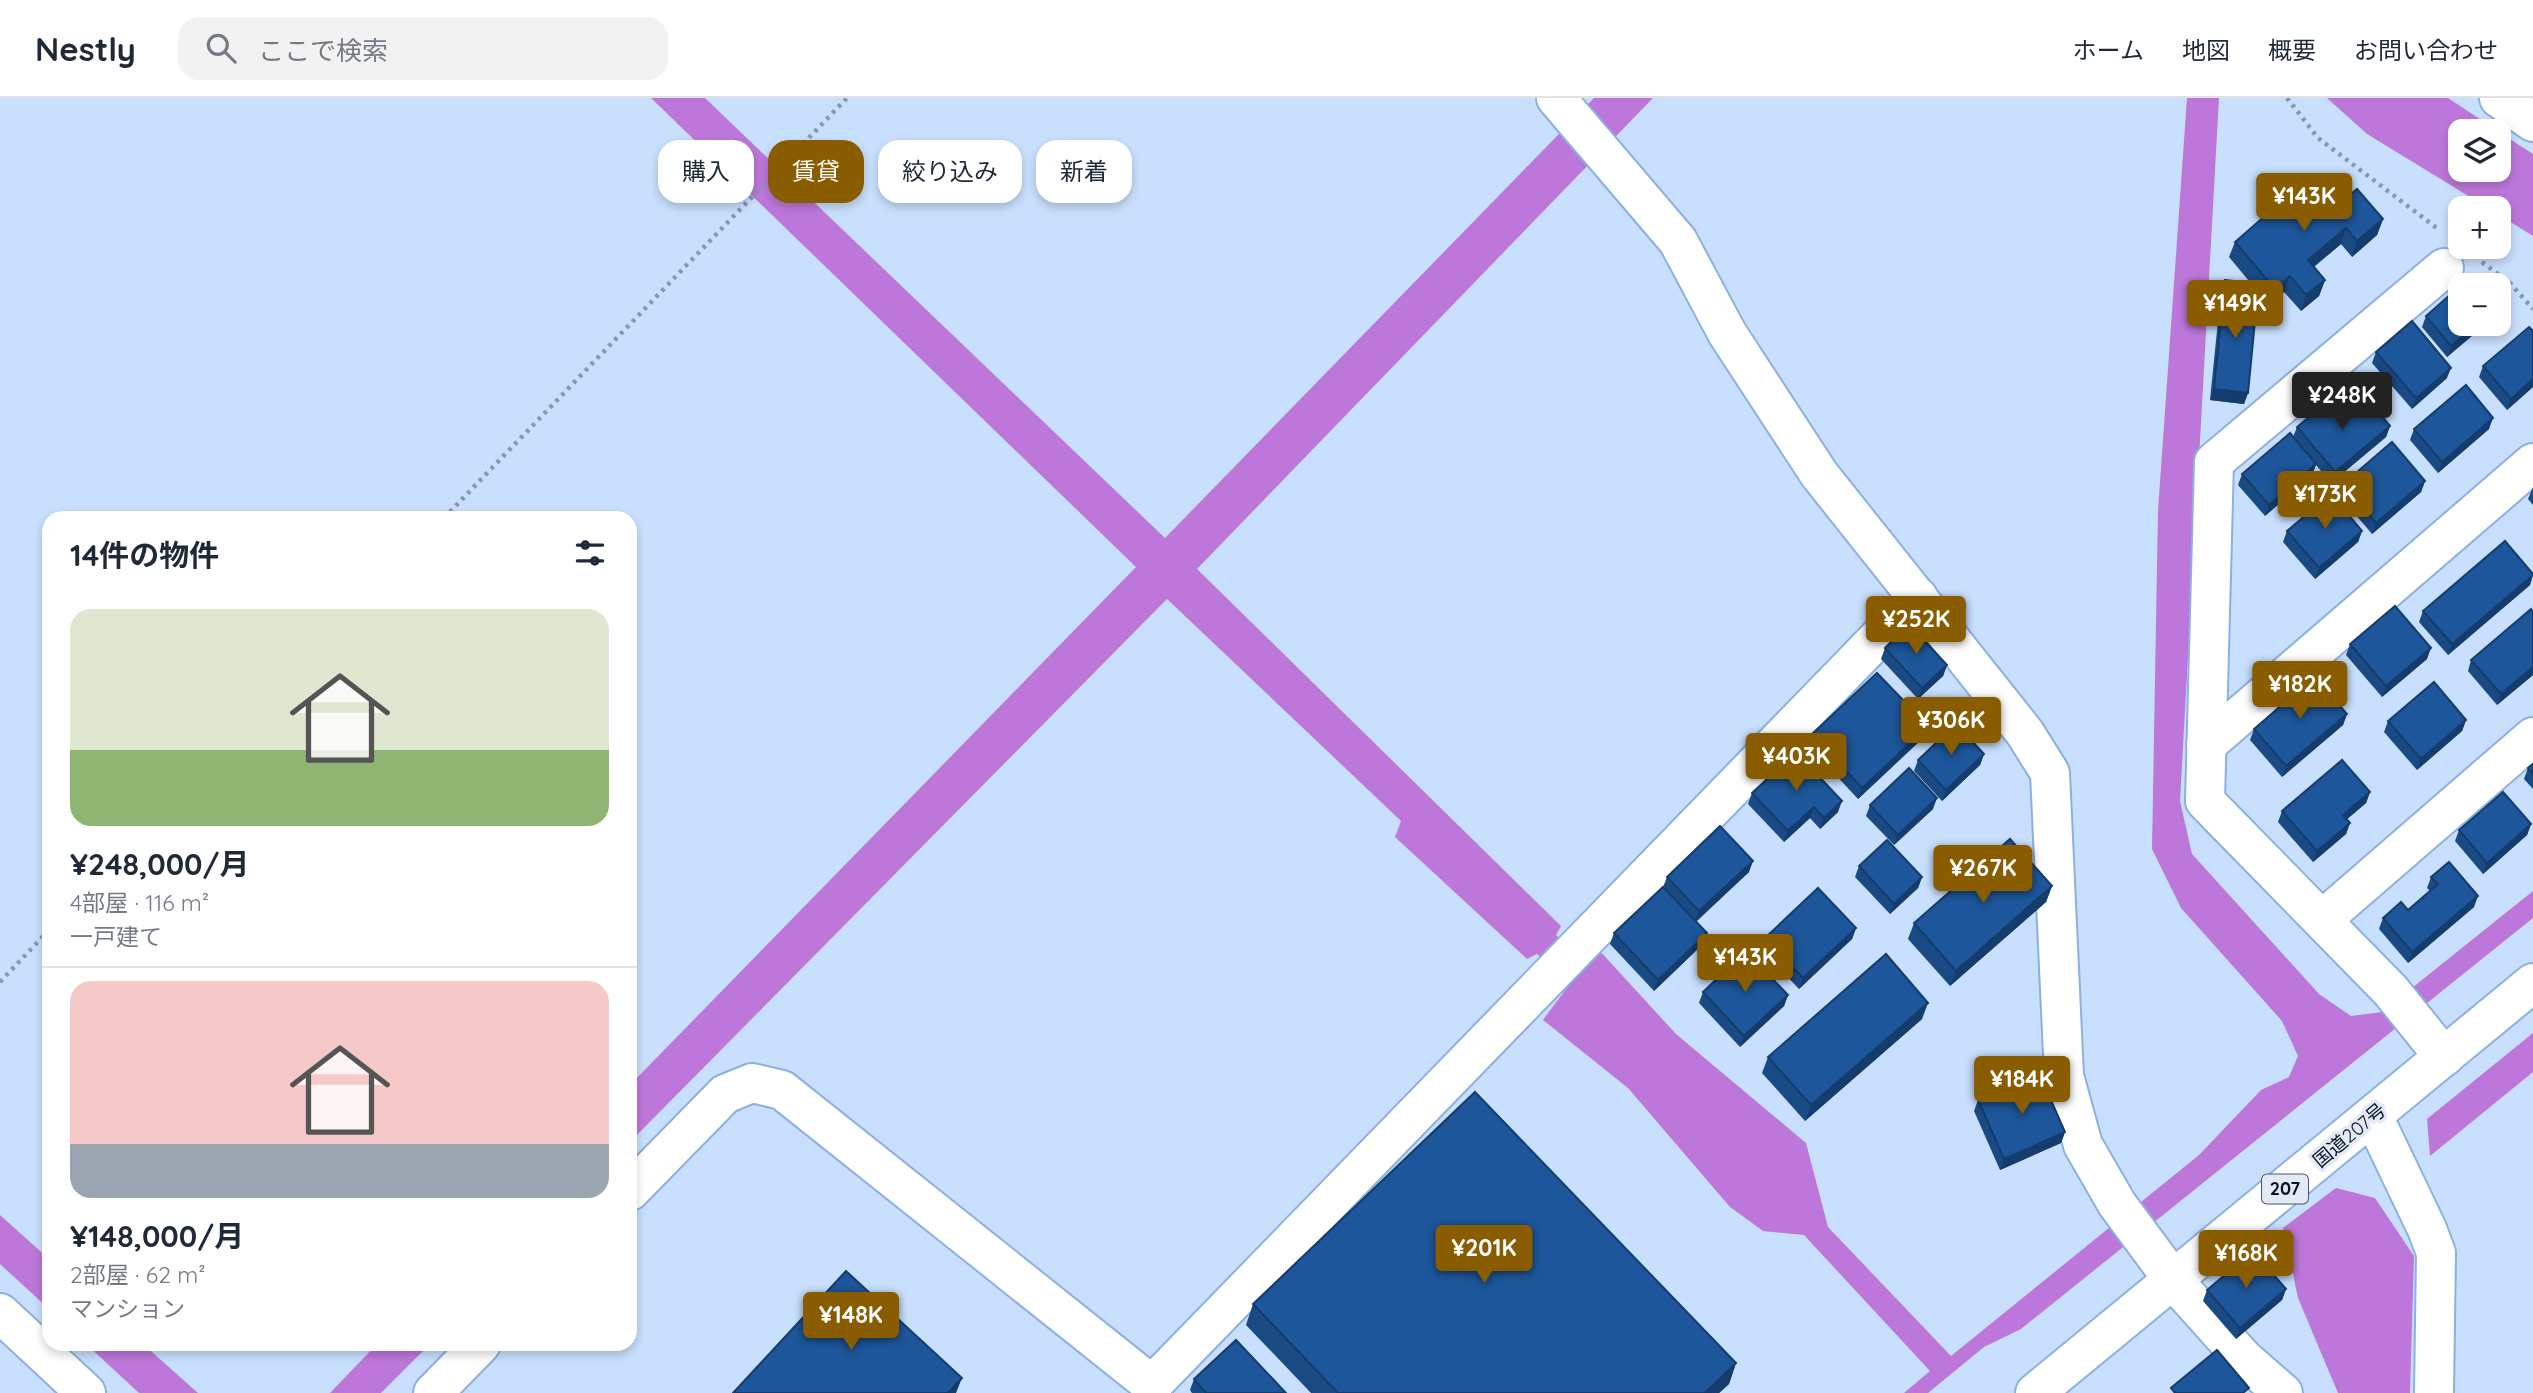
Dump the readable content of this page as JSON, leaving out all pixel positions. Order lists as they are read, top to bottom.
{
  "streets": {
    "main road": ["国道207号", "207"]
  },
  "page": {
    "header": "Nestly",
    "search": "ここで検索",
    "nav": [
      "ホーム",
      "地図",
      "概要",
      "お問い合わせ"
    ],
    "map_buttons": ["+", "−"],
    "chip": [
      "購入",
      "賃貸",
      "絞り込み",
      "新着"
    ],
    "price": [
      "¥143K",
      "¥149K",
      "¥248K",
      "¥173K",
      "¥252K",
      "¥182K",
      "¥306K",
      "¥403K",
      "¥267K",
      "¥143K",
      "¥184K",
      "¥201K",
      "¥168K",
      "¥148K"
    ],
    "heading": "14件の物件",
    "list": [
      {
        "name": "¥248,000/月",
        "note": "4部屋 · 116 m² · 一戸建て"
      },
      {
        "name": "¥148,000/月",
        "note": "2部屋 · 62 m² · マンション"
      }
    ]
  }
}
